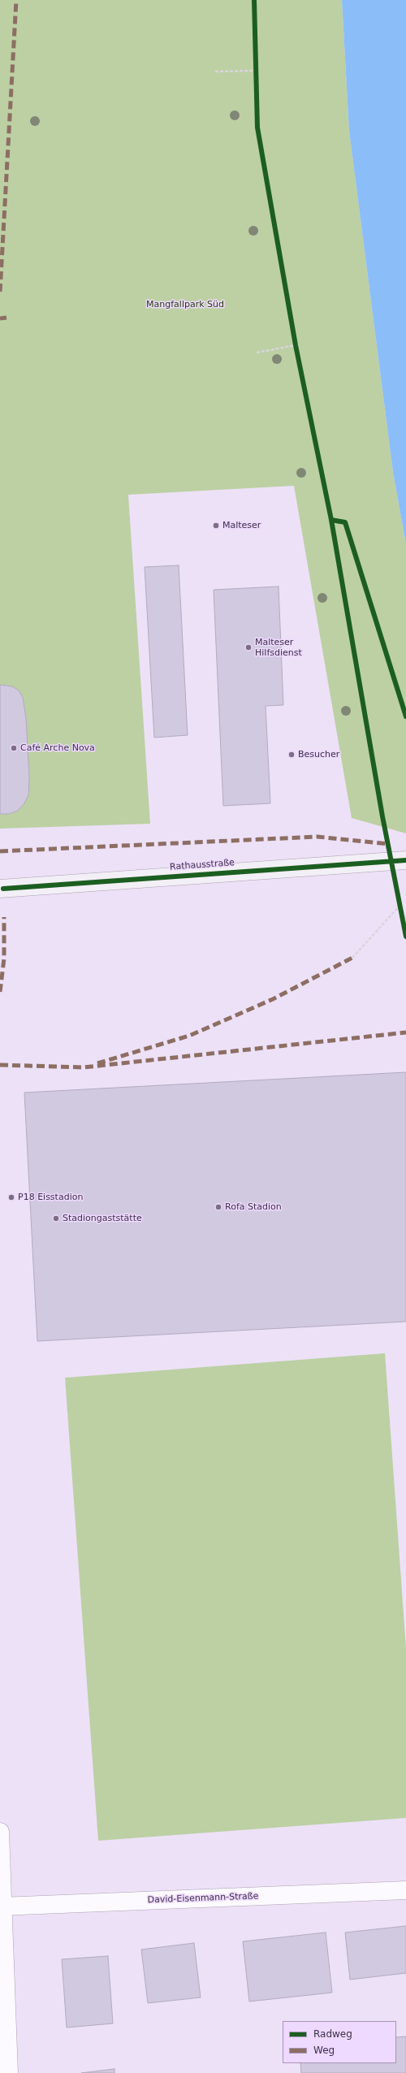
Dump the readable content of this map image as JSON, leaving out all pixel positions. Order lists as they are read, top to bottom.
{
  "streets": {
    "main road": ["Rathausstraße"],
    "street": ["David-Eisenmann-Straße"]
  },
  "parks": ["Mangfallpark Süd"],
  "places": [
    "Malteser",
    "Malteser Hilfsdienst",
    "Café Arche Nova",
    "Besucher",
    "P18 Eisstadion",
    "Rofa Stadion",
    "Stadiongaststätte"
  ],
  "legend": ["Radweg", "Weg"]
}
